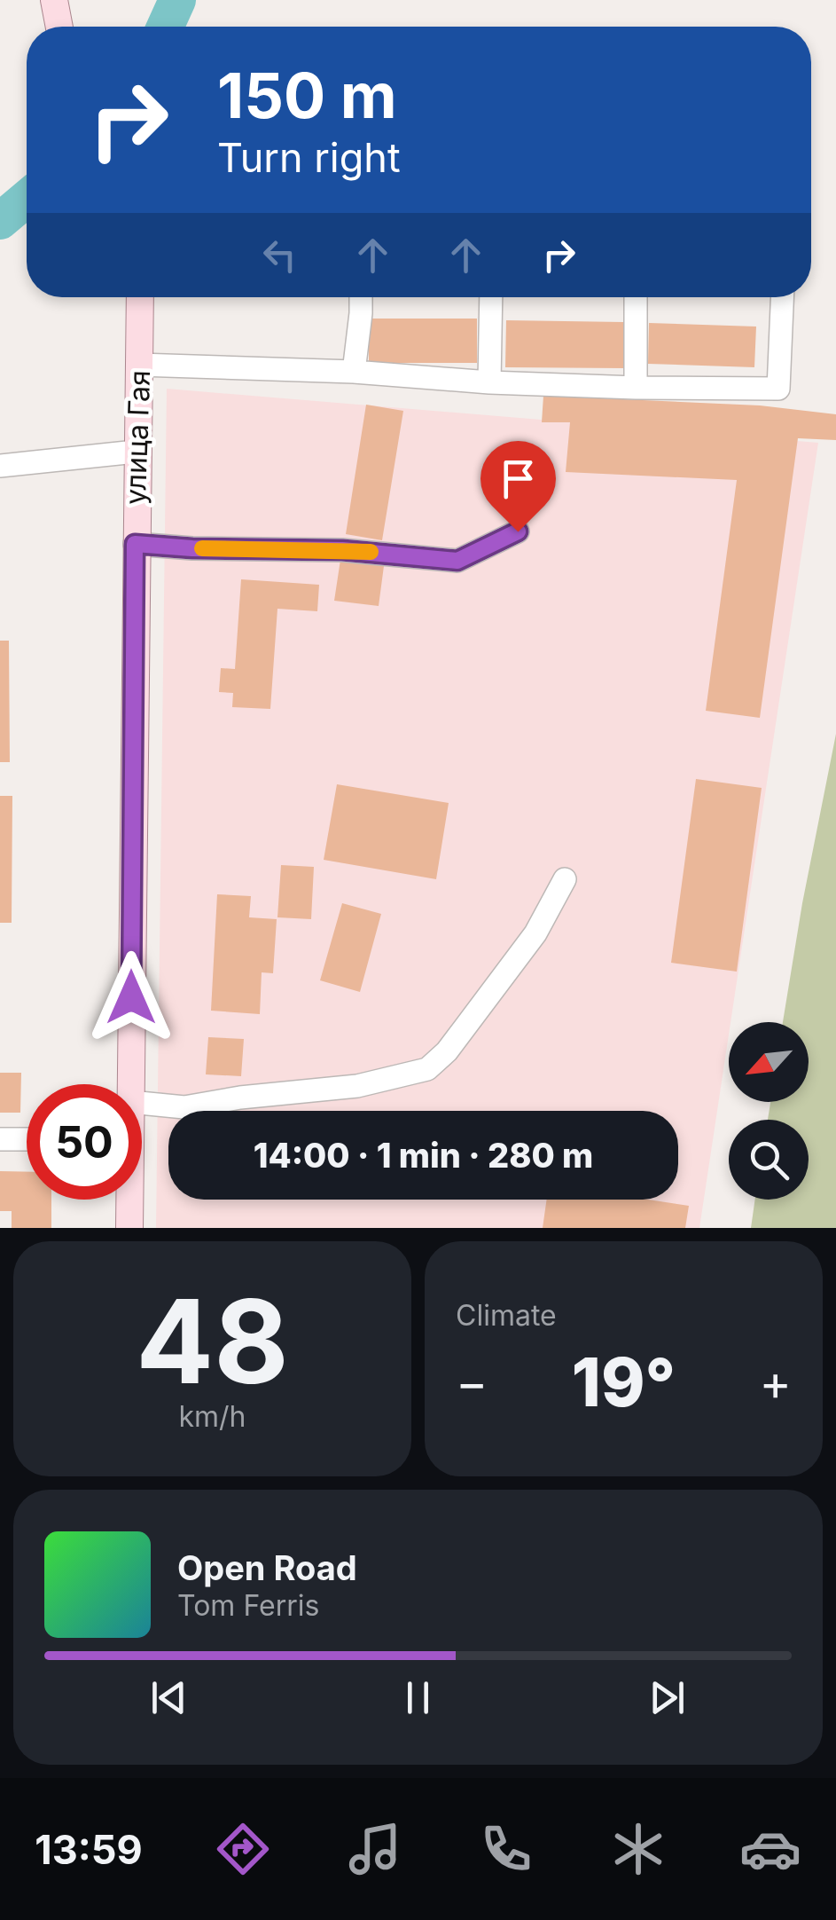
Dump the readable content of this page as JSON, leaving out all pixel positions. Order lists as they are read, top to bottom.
{
  "streets": {
    "main road": ["улица Гая"]
  },
  "north": "bottom left",
  "page": {
    "turn": ["150 m", "Turn right"],
    "limit": "50",
    "trip": "14:00 · 1 min · 280 m",
    "tile": [
      ["48", "km/h"],
      "Climate"
    ],
    "heat": ["−", "19°", "+"],
    "song": ["Open Road", "Tom Ferris"],
    "tabs": "13:59"
  }
}
